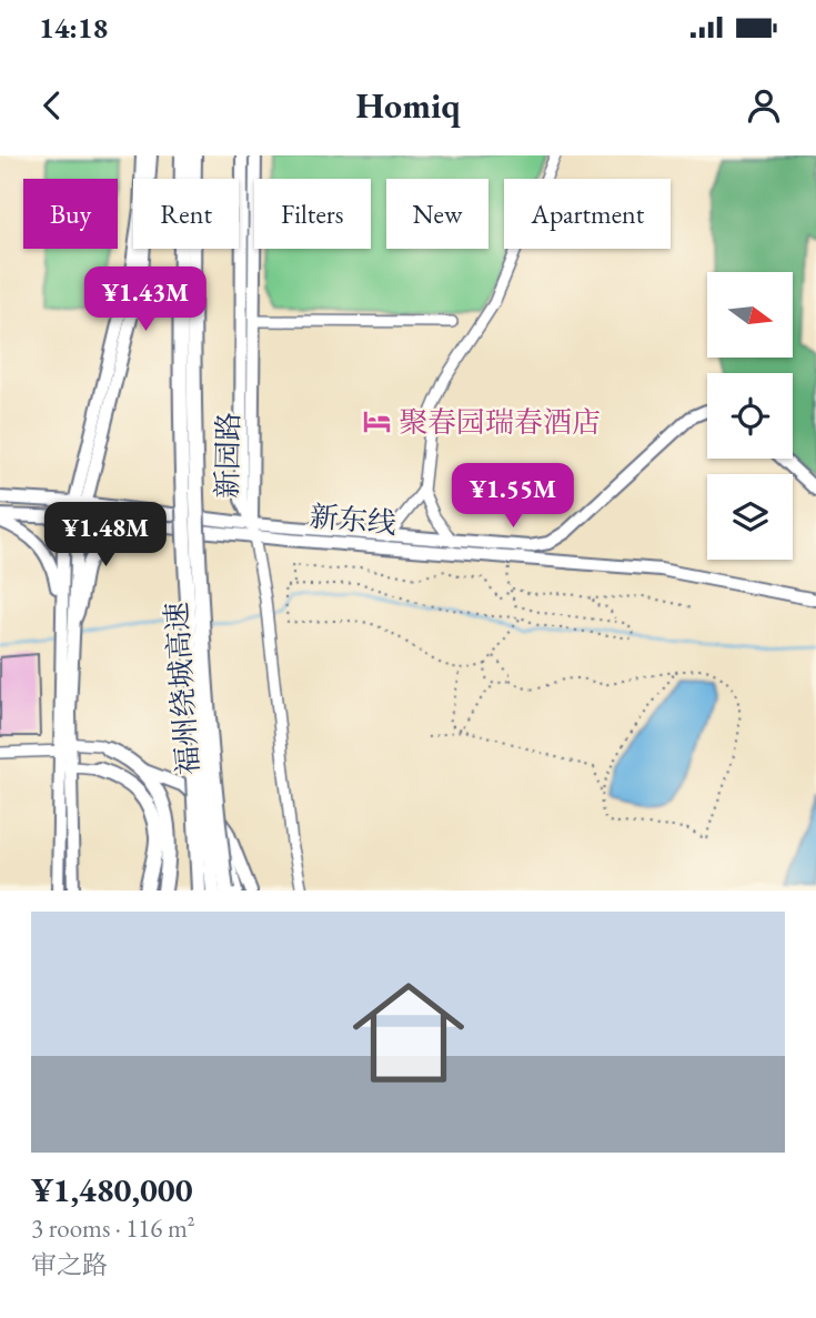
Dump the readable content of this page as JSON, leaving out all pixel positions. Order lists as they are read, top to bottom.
{
  "streets": {
    "highway": ["福州绕城高速"],
    "main road": ["新园路", "新东线"]
  },
  "crossings": [
    ["新园路", "新东线"]
  ],
  "places": {
    "hotel": ["聚春园瑞春酒店"]
  },
  "north": "right",
  "page": {
    "status": "14:18",
    "header": "Homiq",
    "chip": [
      "Buy",
      "Rent",
      "Filters",
      "New",
      "Apartment"
    ],
    "price": ["¥1.43M", "¥1.55M", "¥1.48M"],
    "list": [
      {
        "name": "¥1,480,000",
        "note": "3 rooms · 116 m² · 审之路"
      }
    ]
  }
}
